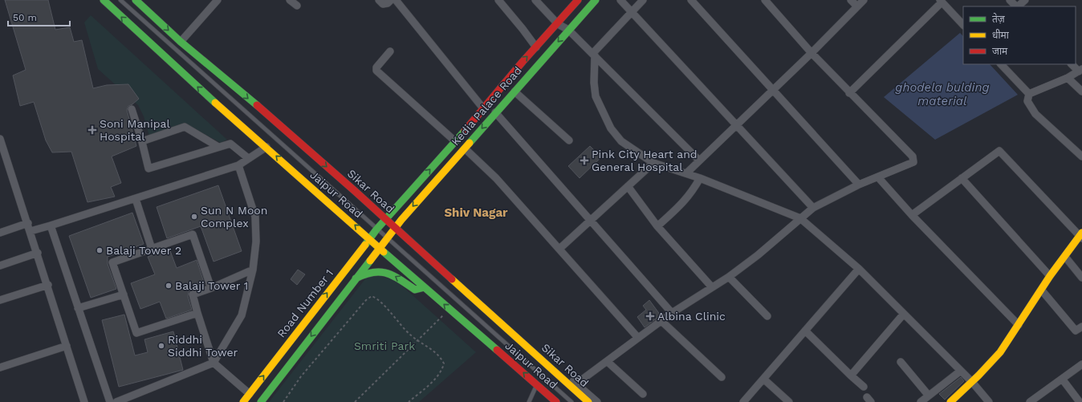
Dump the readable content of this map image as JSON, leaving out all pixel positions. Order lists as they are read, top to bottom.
{
  "streets": {
    "main road": [
      "Kedia Palace Road",
      "Sikar Road",
      "Jaipur Road",
      "Road Number 1"
    ]
  },
  "crossings": [
    ["Kedia Palace Road", "Sikar Road"],
    ["Kedia Palace Road", "Road Number 1"],
    ["Sikar Road", "Road Number 1"],
    ["Jaipur Road", "Road Number 1"]
  ],
  "one_way": ["Sikar Road", "Jaipur Road"],
  "districts": ["Shiv Nagar"],
  "water": ["ghodela bulding material"],
  "parks": ["Smriti Park"],
  "places": {
    "health": ["Soni Manipal Hospital", "Pink City Heart and General Hospital", "Albina Clinic"],
    "other": [
      "Sun N Moon Complex",
      "Balaji Tower 2",
      "Balaji Tower 1",
      "Riddhi Siddhi Tower"
    ]
  },
  "legend": ["तेज़", "धीमा", "जाम"],
  "scale_bar": "50 m"
}
